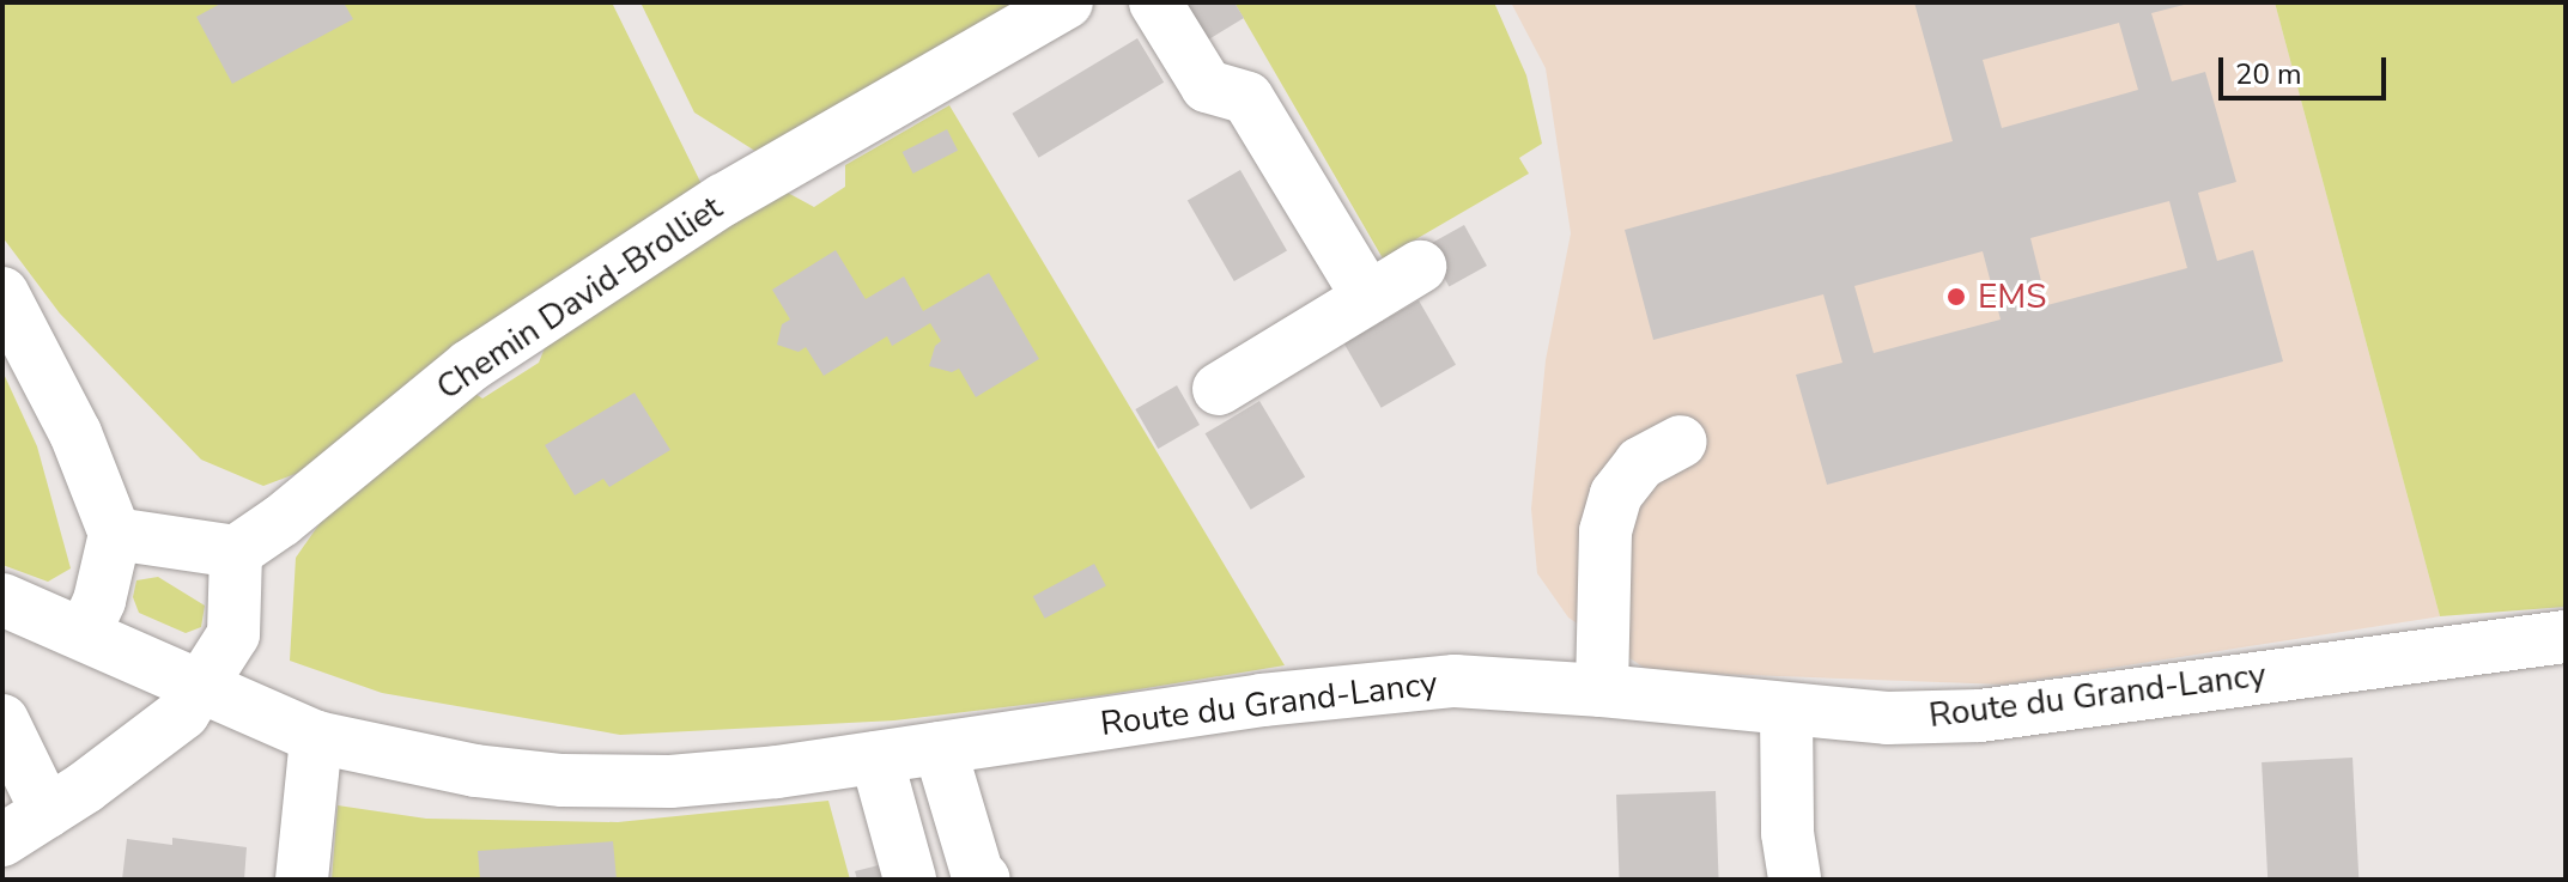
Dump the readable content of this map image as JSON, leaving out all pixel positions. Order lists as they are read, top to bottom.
{
  "streets": {
    "street": ["Chemin David-Brolliet", "Route du Grand-Lancy"]
  },
  "places": ["EMS"],
  "scale_bar": "20 m"
}
